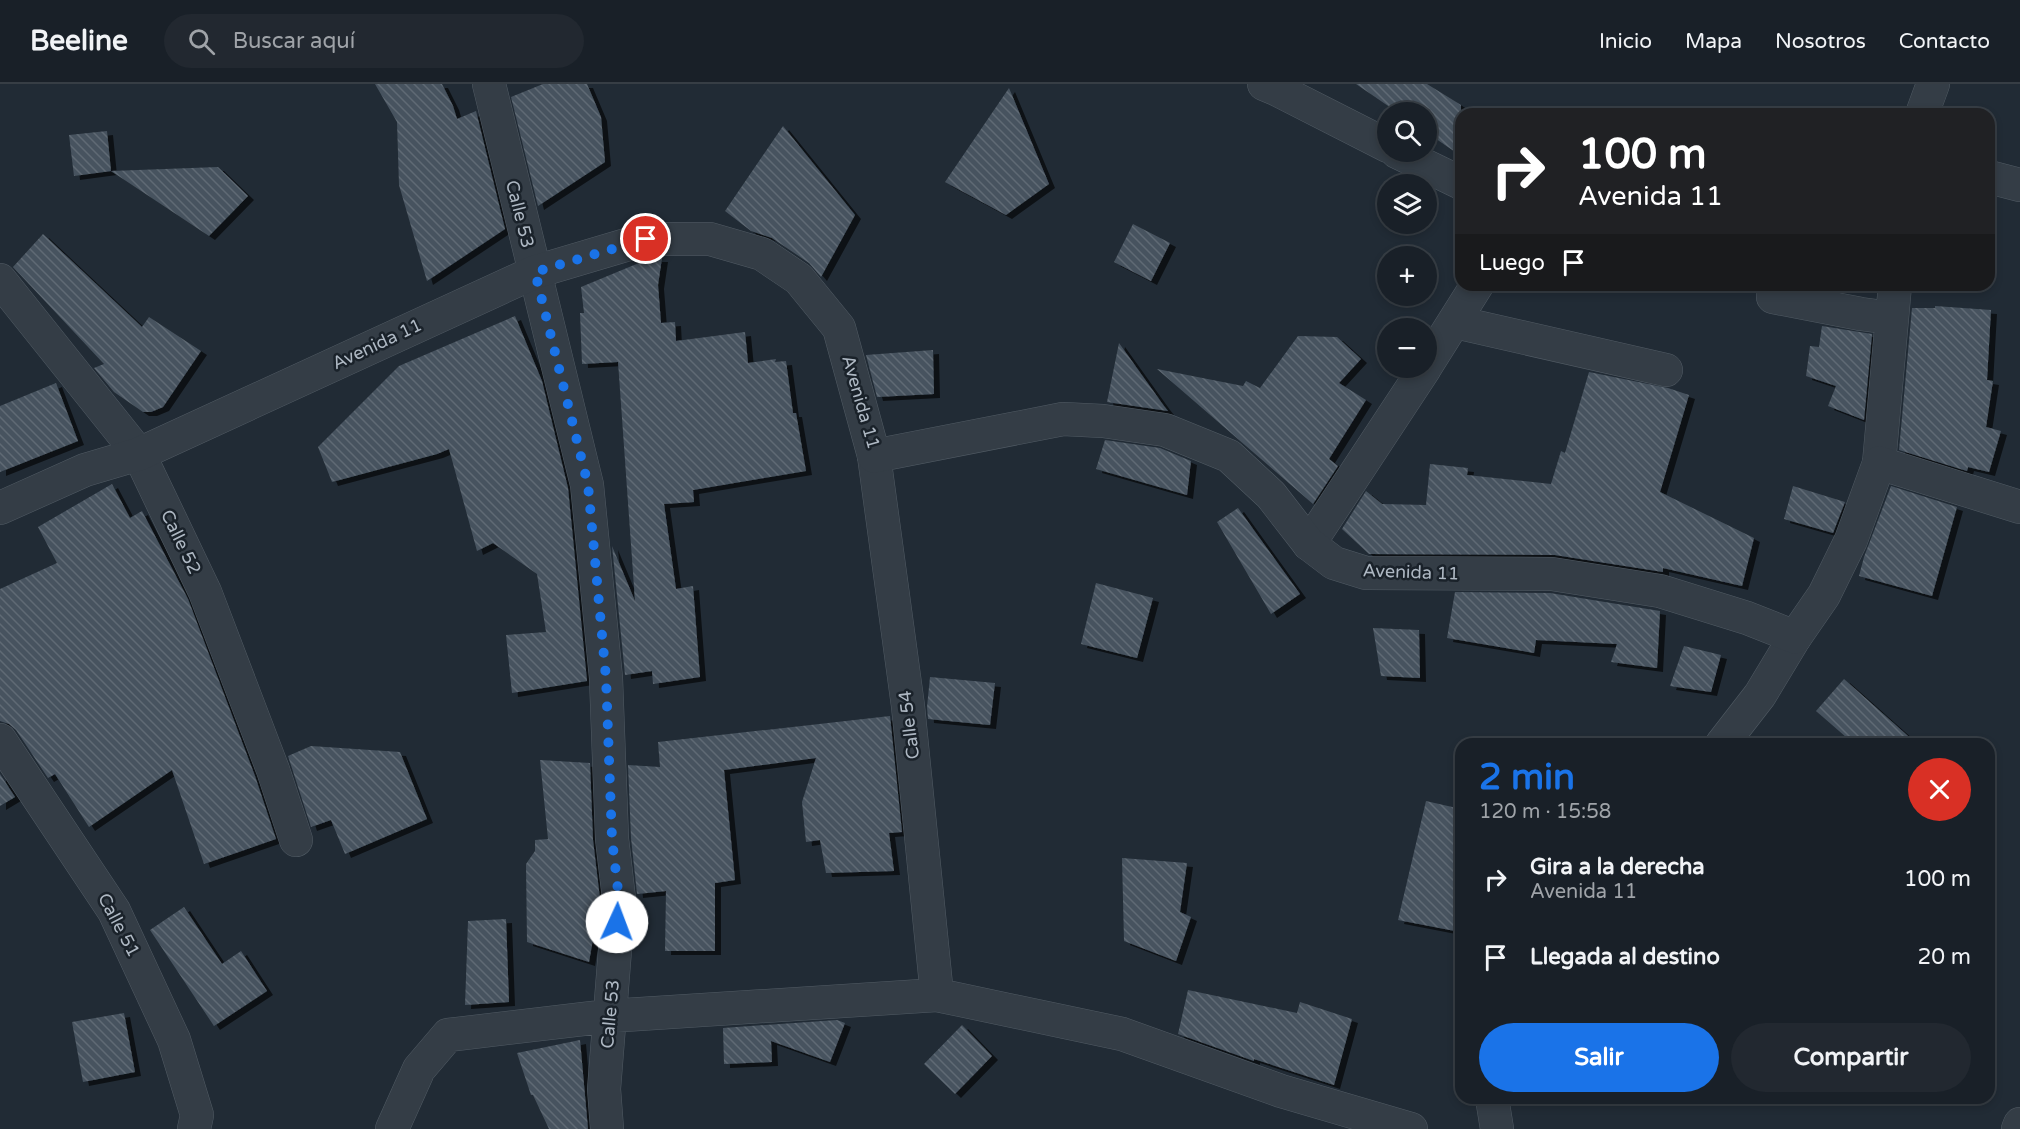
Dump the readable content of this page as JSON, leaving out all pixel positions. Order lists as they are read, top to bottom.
{
  "streets": {
    "street": [
      "Calle 53",
      "Avenida 11",
      "Calle 52",
      "Calle 54",
      "Calle 51"
    ]
  },
  "crossings": [
    ["Calle 53", "Avenida 11"],
    ["Avenida 11", "Calle 52"],
    ["Avenida 11", "Calle 54"]
  ],
  "page": {
    "header": "Beeline",
    "search": "Buscar aquí",
    "nav": [
      "Inicio",
      "Mapa",
      "Nosotros",
      "Contacto"
    ],
    "map_buttons": ["+", "−"],
    "turn": ["100 m", "Avenida 11"],
    "then": "Luego",
    "heading": ["2 min", "120 m · 15:58"],
    "list": [
      {
        "name": "Gira a la derecha",
        "note": "Avenida 11",
        "value": "100 m"
      },
      {
        "name": "Llegada al destino",
        "value": "20 m"
      }
    ],
    "buttons": ["Salir", "Compartir"]
  }
}
